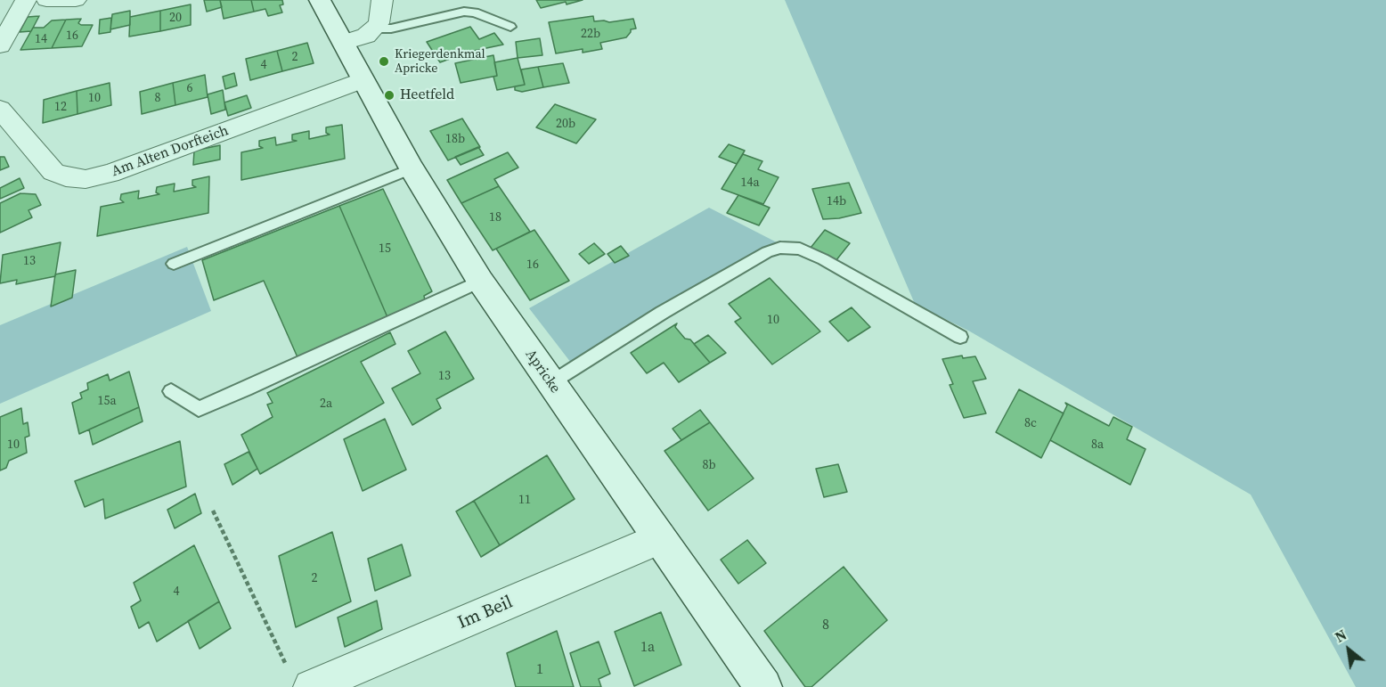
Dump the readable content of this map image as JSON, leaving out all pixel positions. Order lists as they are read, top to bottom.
{
  "streets": {
    "street": ["Am Alten Dorfteich", "Apricke", "Im Beil"]
  },
  "crossings": [
    ["Am Alten Dorfteich", "Apricke"],
    ["Apricke", "Im Beil"]
  ],
  "places": ["Kriegerdenkmal Apricke", "Heetfeld"],
  "house_numbers": [
    "20",
    "22b",
    "16",
    "14",
    "2",
    "4",
    "6",
    "10",
    "8",
    "12",
    "20b",
    "18b",
    "14a",
    "14b",
    "18",
    "15",
    "13",
    "16",
    "10",
    "13",
    "15a",
    "2a",
    "8c",
    "10",
    "8a",
    "8b",
    "11",
    "2",
    "4",
    "8",
    "1a",
    "1"
  ],
  "north": "top left"
}
